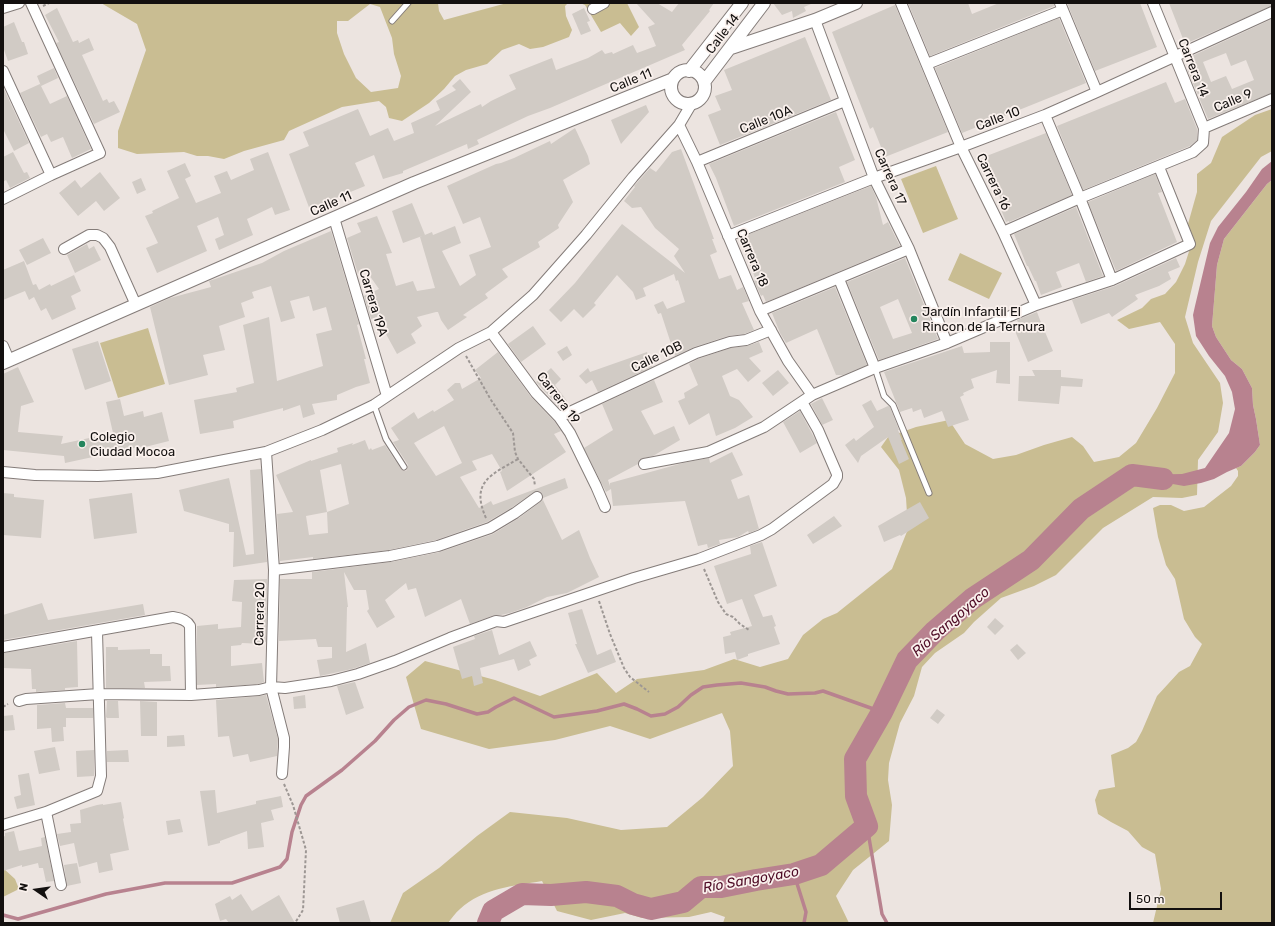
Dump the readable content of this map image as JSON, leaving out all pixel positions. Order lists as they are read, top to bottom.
{
  "streets": {
    "street": [
      "Calle 14",
      "Carrera 14",
      "Calle 11",
      "Calle 9",
      "Calle 10",
      "Calle 10A",
      "Carrera 17",
      "Carrera 16",
      "Carrera 18",
      "Carrera 19A",
      "Calle 10B",
      "Carrera 19",
      "Carrera 20"
    ]
  },
  "crossings": [
    ["Calle 14", "Calle 11"],
    ["Carrera 14", "Calle 9"],
    ["Carrera 14", "Calle 10"],
    ["Calle 11", "Carrera 19A"],
    ["Calle 10", "Carrera 17"],
    ["Calle 10", "Carrera 16"],
    ["Calle 10", "Carrera 18"],
    ["Calle 10A", "Carrera 17"],
    ["Calle 10A", "Carrera 18"],
    ["Carrera 18", "Calle 10B"],
    ["Calle 10B", "Carrera 19"]
  ],
  "water": ["Río Sangoyaco"],
  "places": ["Jardín Infantil El Rincon de la Ternura", "Colegio Ciudad Mocoa"],
  "scale_bar": "50 m",
  "north": "left"
}
